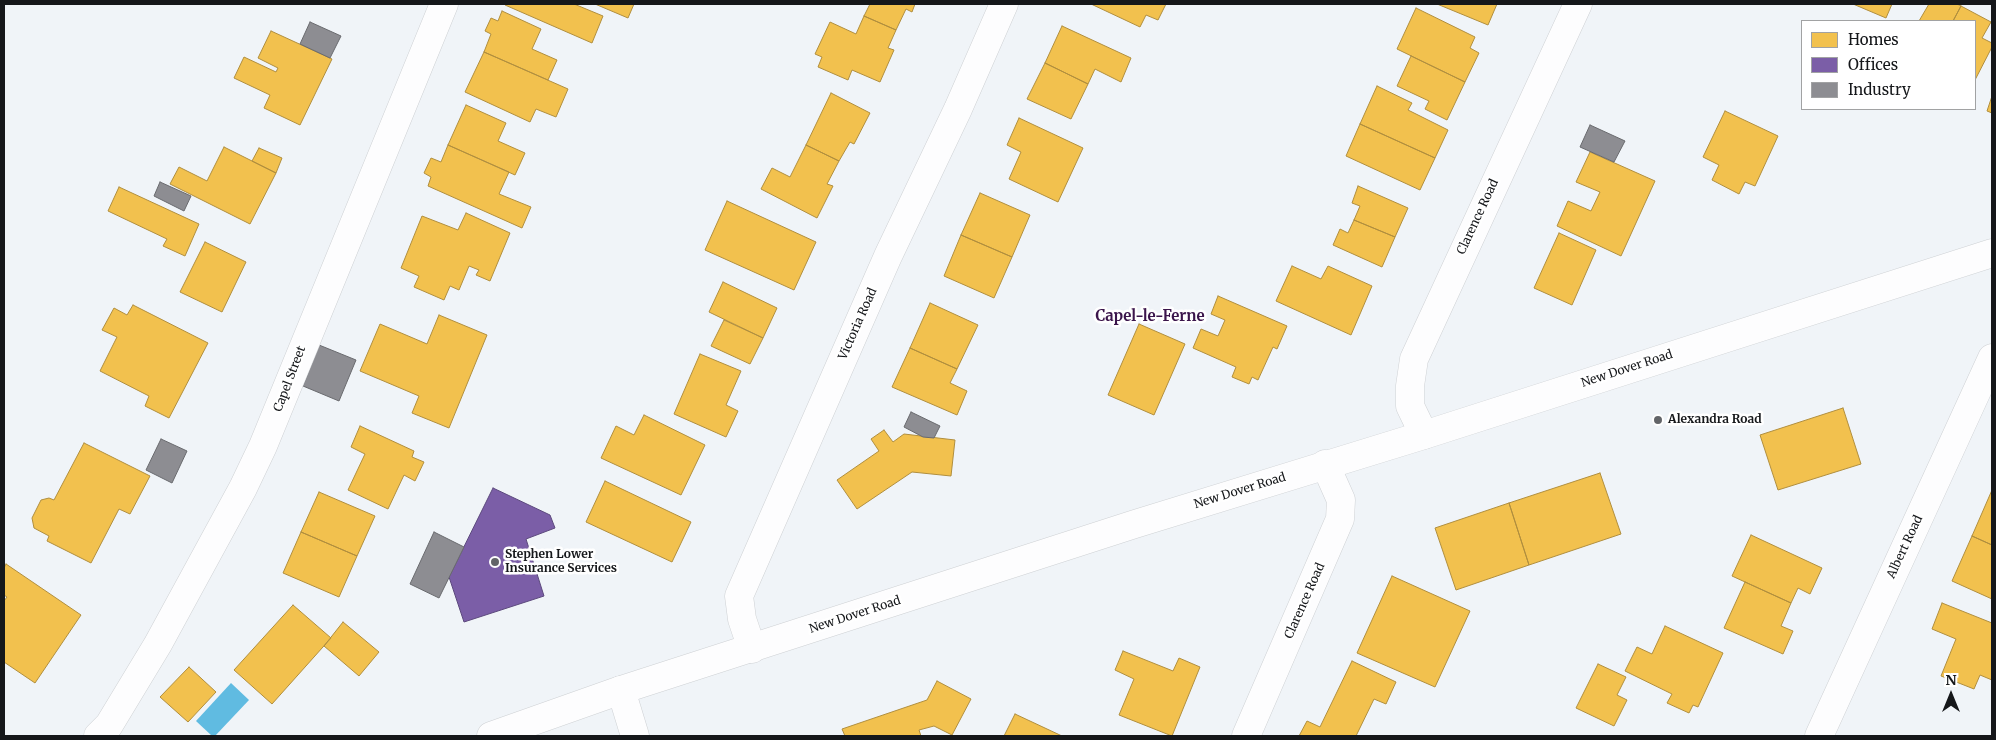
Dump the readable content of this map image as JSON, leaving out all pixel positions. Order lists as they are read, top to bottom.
{
  "streets": {
    "street": [
      "Clarence Road",
      "Victoria Road",
      "New Dover Road",
      "Capel Street",
      "Albert Road"
    ]
  },
  "crossings": [
    ["Clarence Road", "New Dover Road"],
    ["Victoria Road", "New Dover Road"]
  ],
  "districts": ["Capel-le-Ferne"],
  "places": ["Alexandra Road", "Stephen Lower Insurance Services"],
  "legend": ["Homes", "Offices", "Industry"],
  "north": "top"
}
